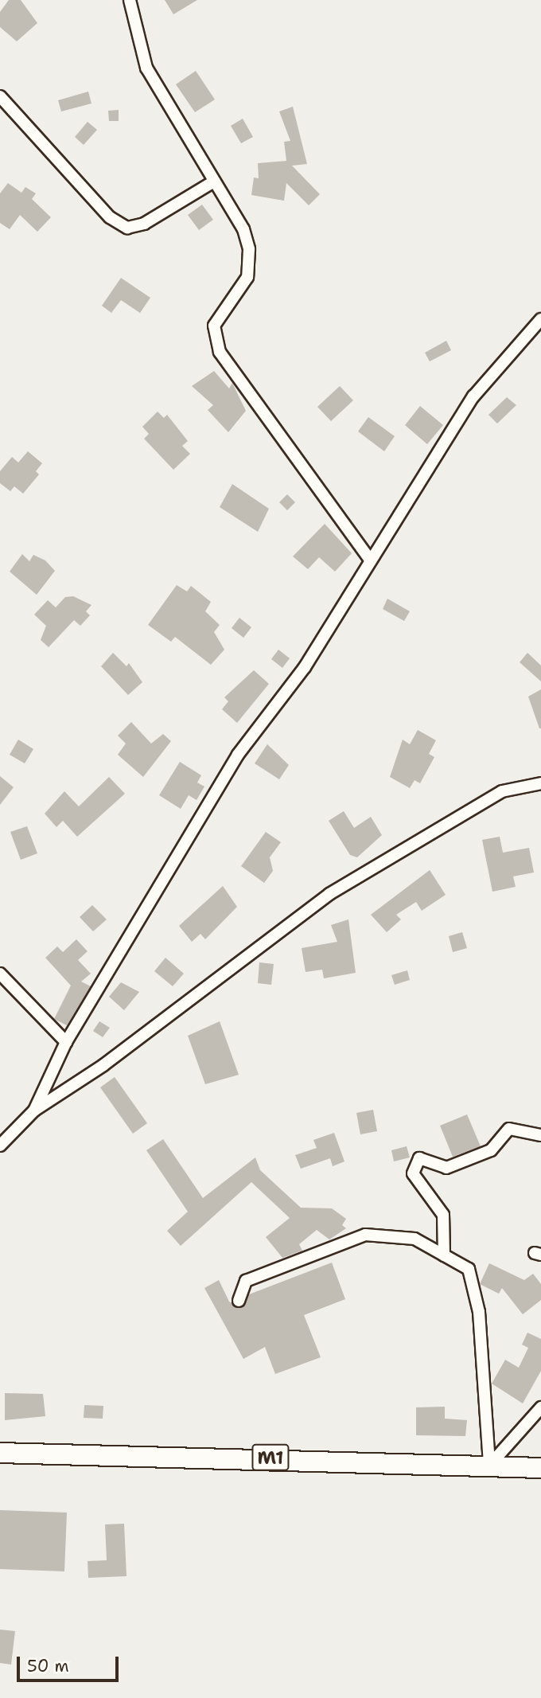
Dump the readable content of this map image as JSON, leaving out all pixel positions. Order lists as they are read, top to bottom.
{
  "streets": {
    "highway": ["M1"]
  },
  "scale_bar": "50 m"
}
